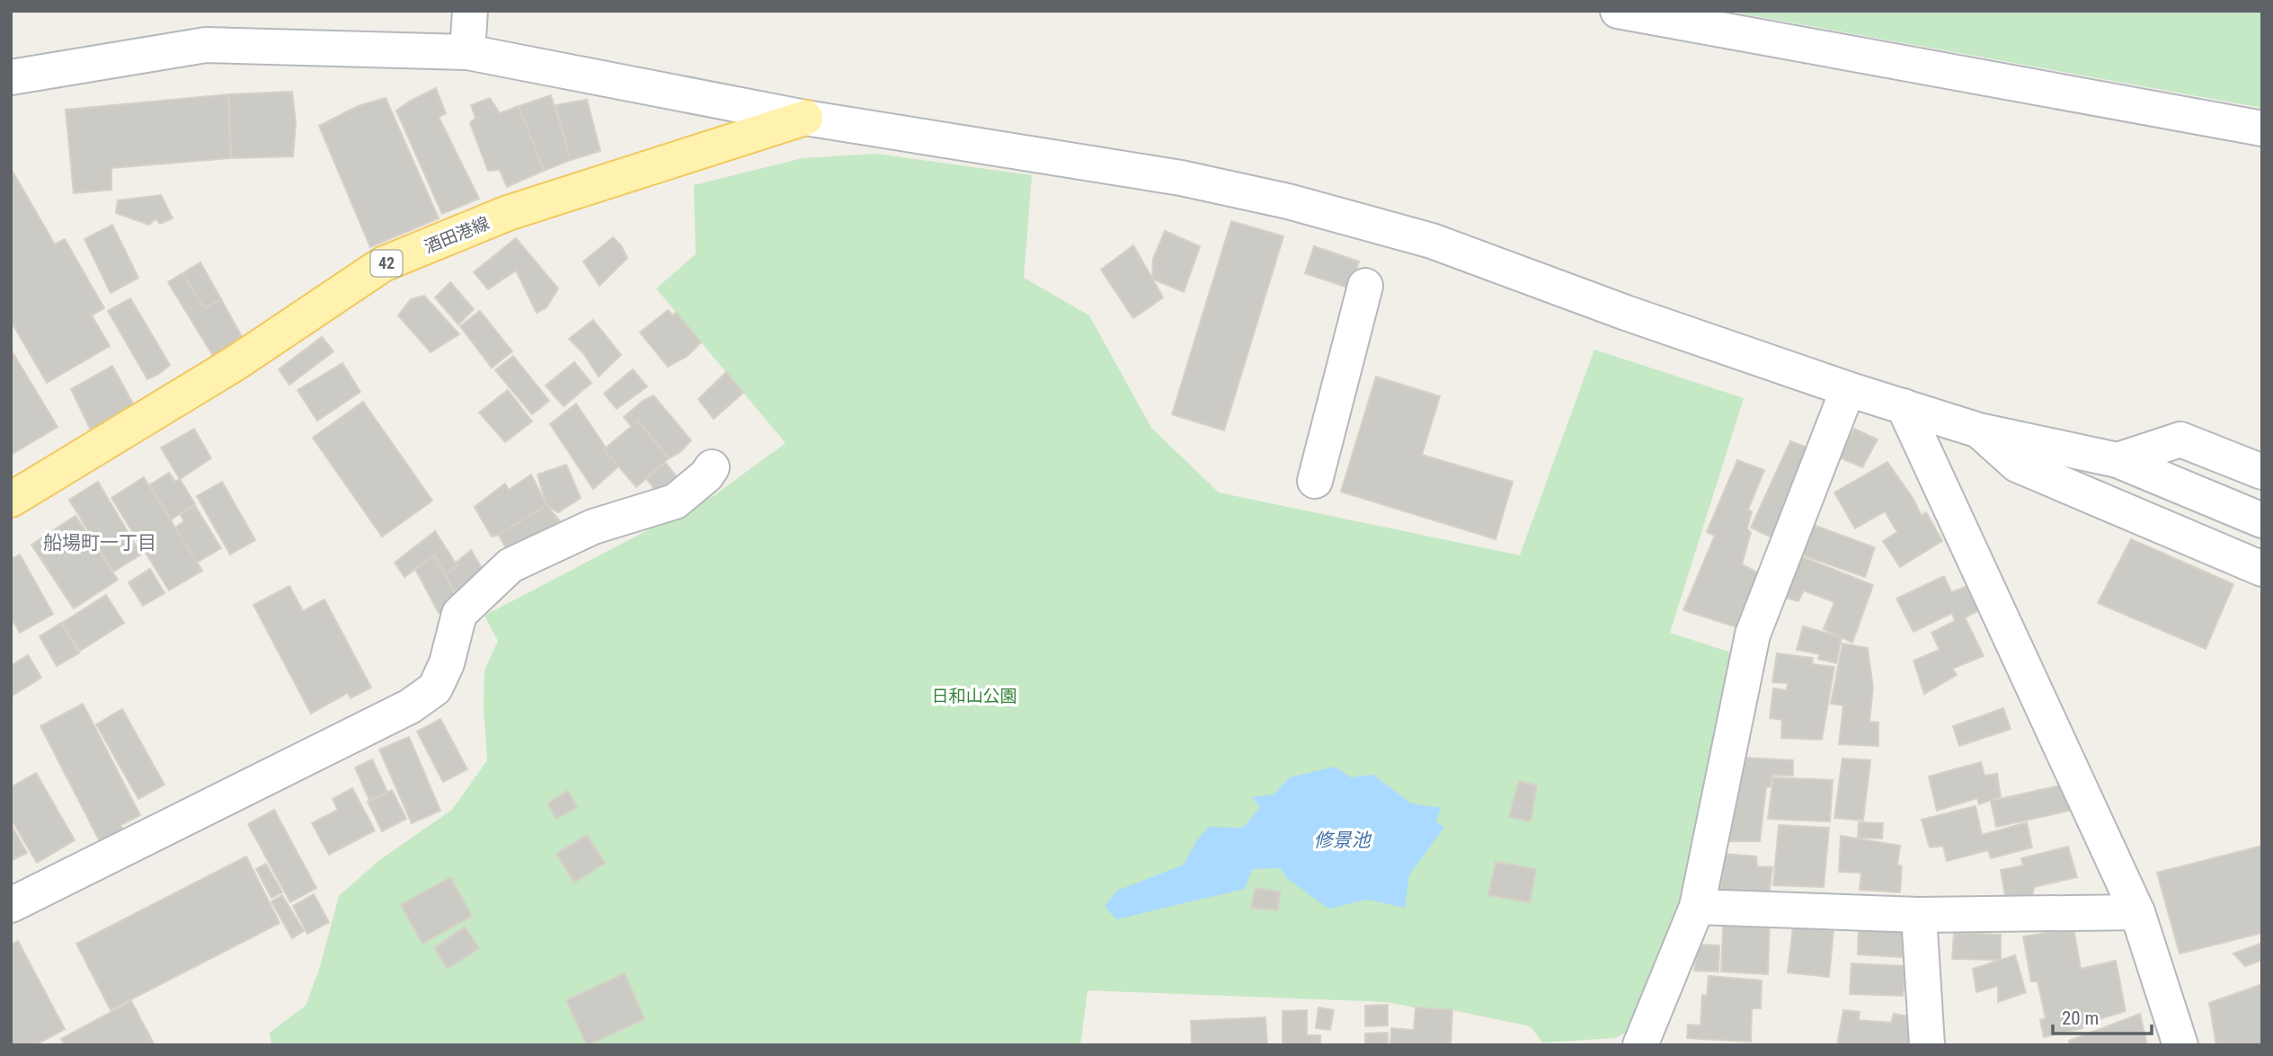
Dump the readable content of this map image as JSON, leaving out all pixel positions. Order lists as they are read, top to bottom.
{
  "streets": {
    "main road": ["酒田港線", "42"]
  },
  "districts": ["船場町一丁目"],
  "water": ["修景池"],
  "parks": ["日和山公園"],
  "scale_bar": "20 m"
}
